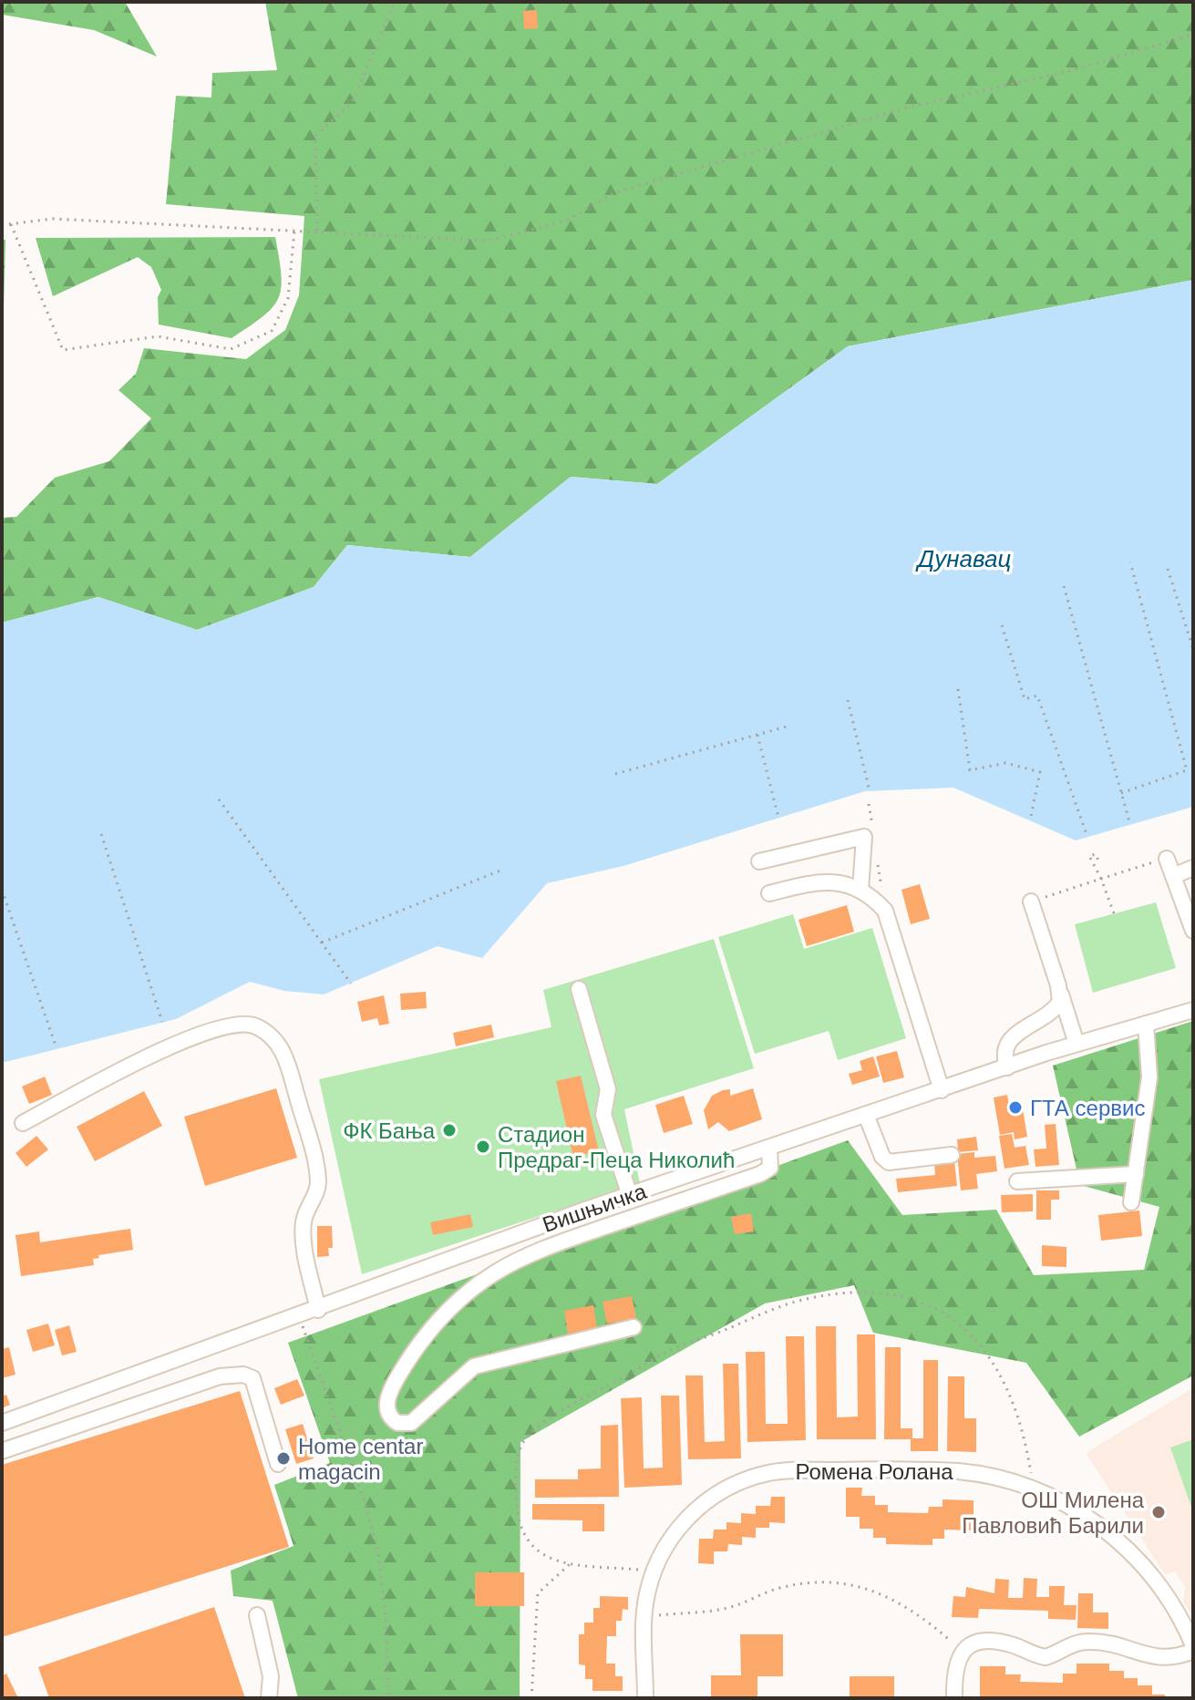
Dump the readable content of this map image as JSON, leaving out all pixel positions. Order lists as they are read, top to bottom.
{
  "streets": {
    "street": ["Вишњичка", "Ромена Ролана"]
  },
  "water": ["Дунавац"],
  "places": [
    "ГТА сервис",
    "ФК Бања",
    "Стадион Предраг-Пеца Николић",
    "Home centar magacin",
    "ОШ Милена Павловић Барили"
  ]
}
